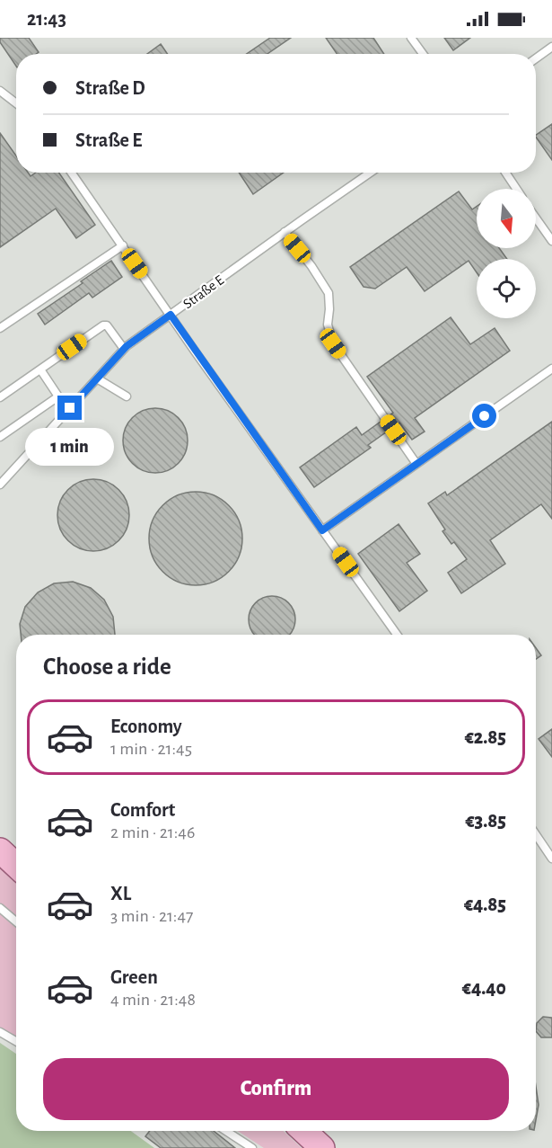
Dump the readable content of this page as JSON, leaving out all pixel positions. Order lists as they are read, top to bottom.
{
  "streets": {
    "lane": ["Straße E"]
  },
  "north": "bottom",
  "page": {
    "status": "21:43",
    "banner": ["Straße D", "Straße E"],
    "bubble": "1 min",
    "heading": "Choose a ride",
    "list": [
      {
        "name": "Economy",
        "note": "1 min · 21:45",
        "value": "€2.85"
      },
      {
        "name": "Comfort",
        "note": "2 min · 21:46",
        "value": "€3.85"
      },
      {
        "name": "XL",
        "note": "3 min · 21:47",
        "value": "€4.85"
      },
      {
        "name": "Green",
        "note": "4 min · 21:48",
        "value": "€4.40"
      }
    ],
    "buttons": "Confirm"
  }
}
